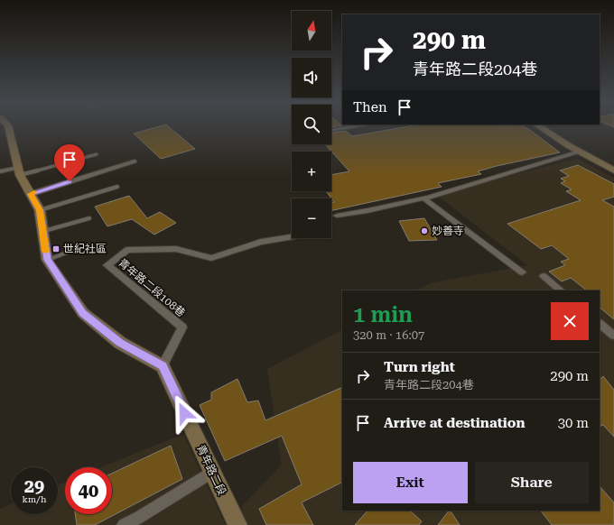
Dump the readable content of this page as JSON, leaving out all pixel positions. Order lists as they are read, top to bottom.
{
  "streets": {
    "street": ["青年路二段108巷", "青年路二段"]
  },
  "crossings": [
    ["青年路二段108巷", "青年路二段"]
  ],
  "places": {
    "other": ["妙善寺"],
    "transit": ["世紀社區"]
  },
  "north": "top",
  "page": {
    "map_buttons": ["+", "−"],
    "turn": ["290 m", "青年路二段204巷"],
    "then": "Then",
    "heading": ["1 min", "320 m · 16:07"],
    "list": [
      {
        "name": "Turn right",
        "note": "青年路二段204巷",
        "value": "290 m"
      },
      {
        "name": "Arrive at destination",
        "value": "30 m"
      }
    ],
    "buttons": ["Exit", "Share"],
    "speed": "29 km/h",
    "limit": "40"
  }
}
